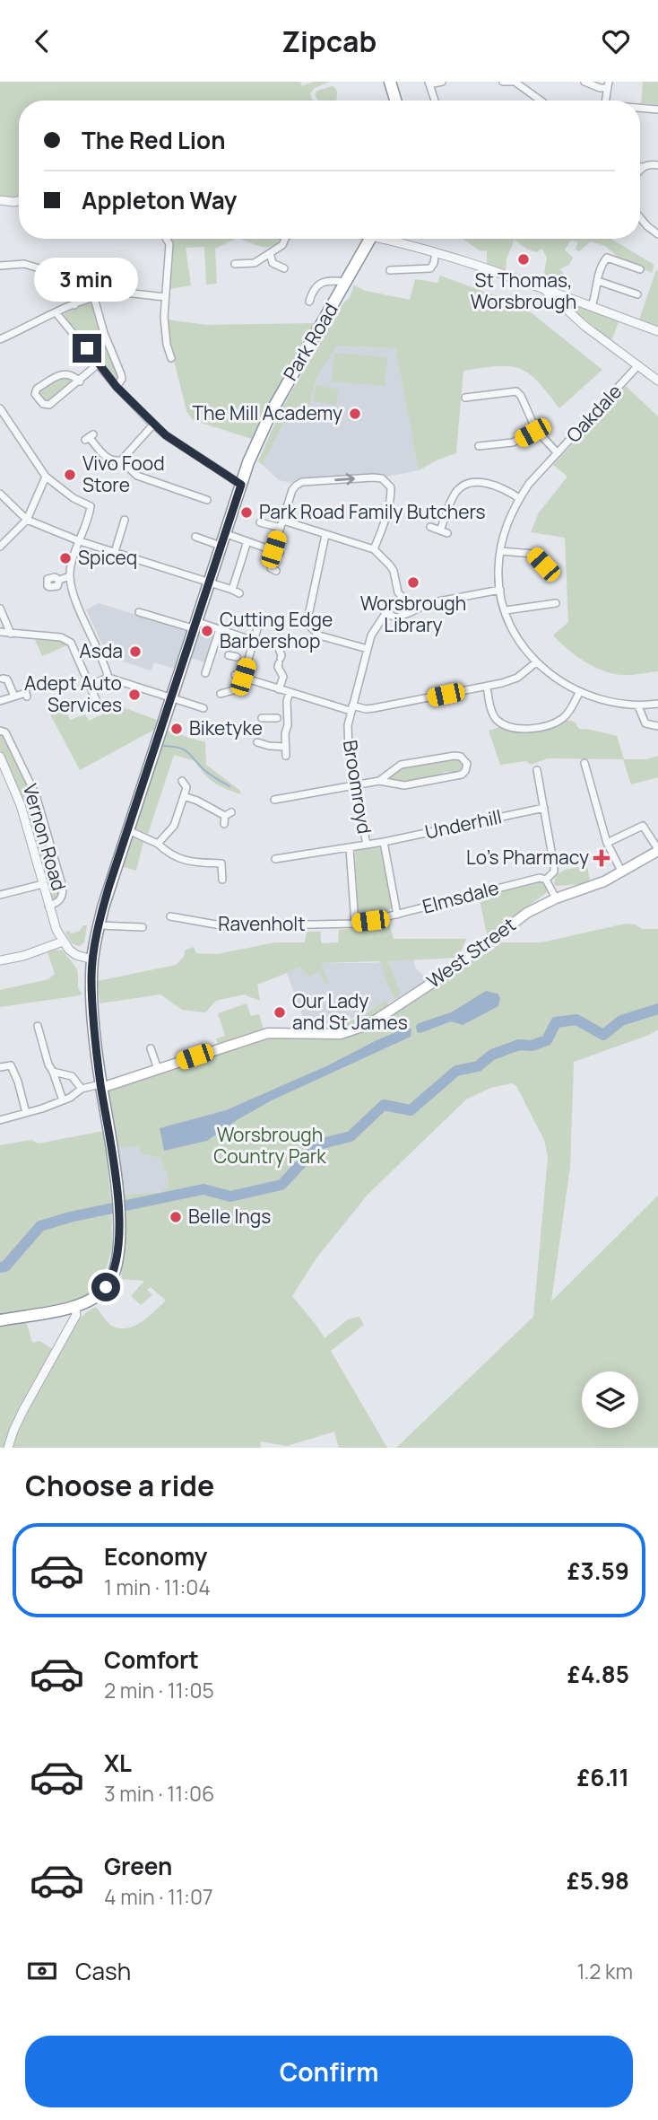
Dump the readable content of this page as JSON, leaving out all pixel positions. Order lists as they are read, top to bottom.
{
  "streets": {
    "highway": ["Park Road"],
    "main road": ["West Street"],
    "street": [
      "Oakdale",
      "Broomroyd",
      "Underhill",
      "Vernon Road",
      "Elmsdale",
      "Ravenholt"
    ]
  },
  "crossings": [
    ["Park Road", "West Street"],
    ["Broomroyd", "Underhill"],
    ["Elmsdale", "Ravenholt"]
  ],
  "parks": ["Worsbrough Country Park"],
  "places": {
    "other": [
      "St Thomas, Worsbrough",
      "The Mill Academy",
      "Vivo Food Store",
      "Park Road Family Butchers",
      "Spiceq",
      "Worsbrough Library",
      "Cutting Edge Barbershop",
      "Asda",
      "Adept Auto Services",
      "Biketyke",
      "Our Lady and St James",
      "Belle Ings"
    ],
    "health": ["Lo's Pharmacy"]
  },
  "page": {
    "header": "Zipcab",
    "banner": ["The Red Lion", "Appleton Way"],
    "bubble": "3 min",
    "heading": "Choose a ride",
    "list": [
      {
        "name": "Economy",
        "note": "1 min · 11:04",
        "value": "£3.59"
      },
      {
        "name": "Comfort",
        "note": "2 min · 11:05",
        "value": "£4.85"
      },
      {
        "name": "XL",
        "note": "3 min · 11:06",
        "value": "£6.11"
      },
      {
        "name": "Green",
        "note": "4 min · 11:07",
        "value": "£5.98"
      }
    ],
    "pay": ["Cash", "1.2 km"],
    "buttons": "Confirm"
  }
}
